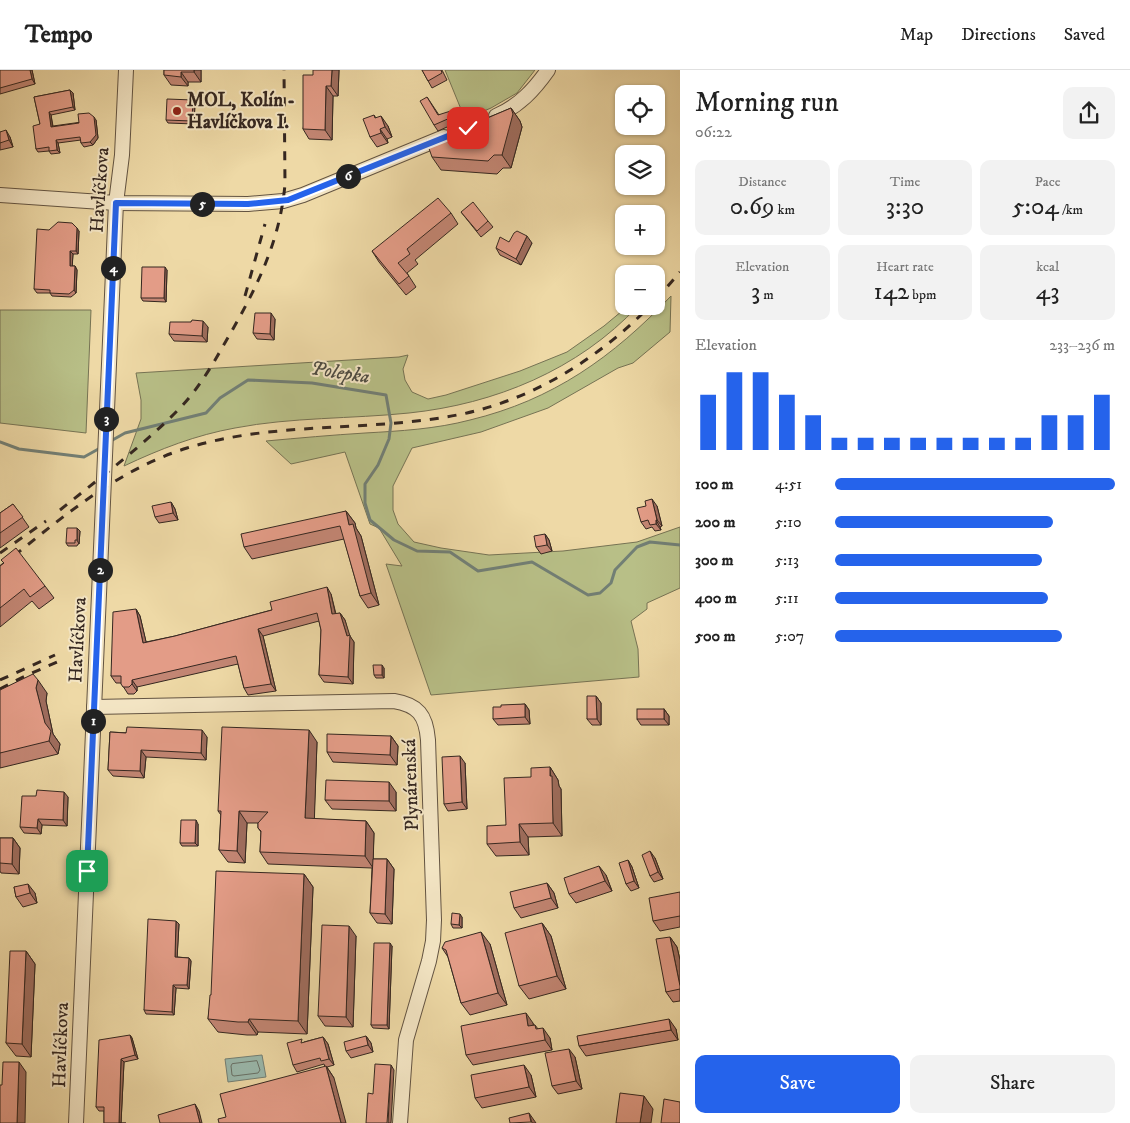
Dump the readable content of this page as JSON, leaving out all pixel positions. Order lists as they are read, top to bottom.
{
  "streets": {
    "street": ["Havlíčkova", "Plynárenská"]
  },
  "crossings": [
    ["Havlíčkova", "Plynárenská"]
  ],
  "water": ["Polepka"],
  "places": ["MOL, Kolín - Havlíčkova I."],
  "page": {
    "header": "Tempo",
    "nav": ["Map", "Directions", "Saved"],
    "heading": ["Morning run", "06:22"],
    "map_buttons": ["+", "−"],
    "stats": [
      ["Distance", "0.69 km"],
      ["Time", "3:30"],
      ["Pace", "5:04 /km"],
      ["Elevation", "3 m"],
      ["Heart rate", "142 bpm"],
      ["kcal", "43"]
    ],
    "pins": [
      "6",
      "5",
      "4",
      "3",
      "2",
      "1"
    ],
    "chart": ["Elevation", "233–236 m"],
    "list": [
      {
        "name": "100 m",
        "note": "4:51"
      },
      {
        "name": "200 m",
        "note": "5:10"
      },
      {
        "name": "300 m",
        "note": "5:13"
      },
      {
        "name": "400 m",
        "note": "5:11"
      },
      {
        "name": "500 m",
        "note": "5:07"
      }
    ],
    "buttons": ["Save", "Share"]
  }
}
